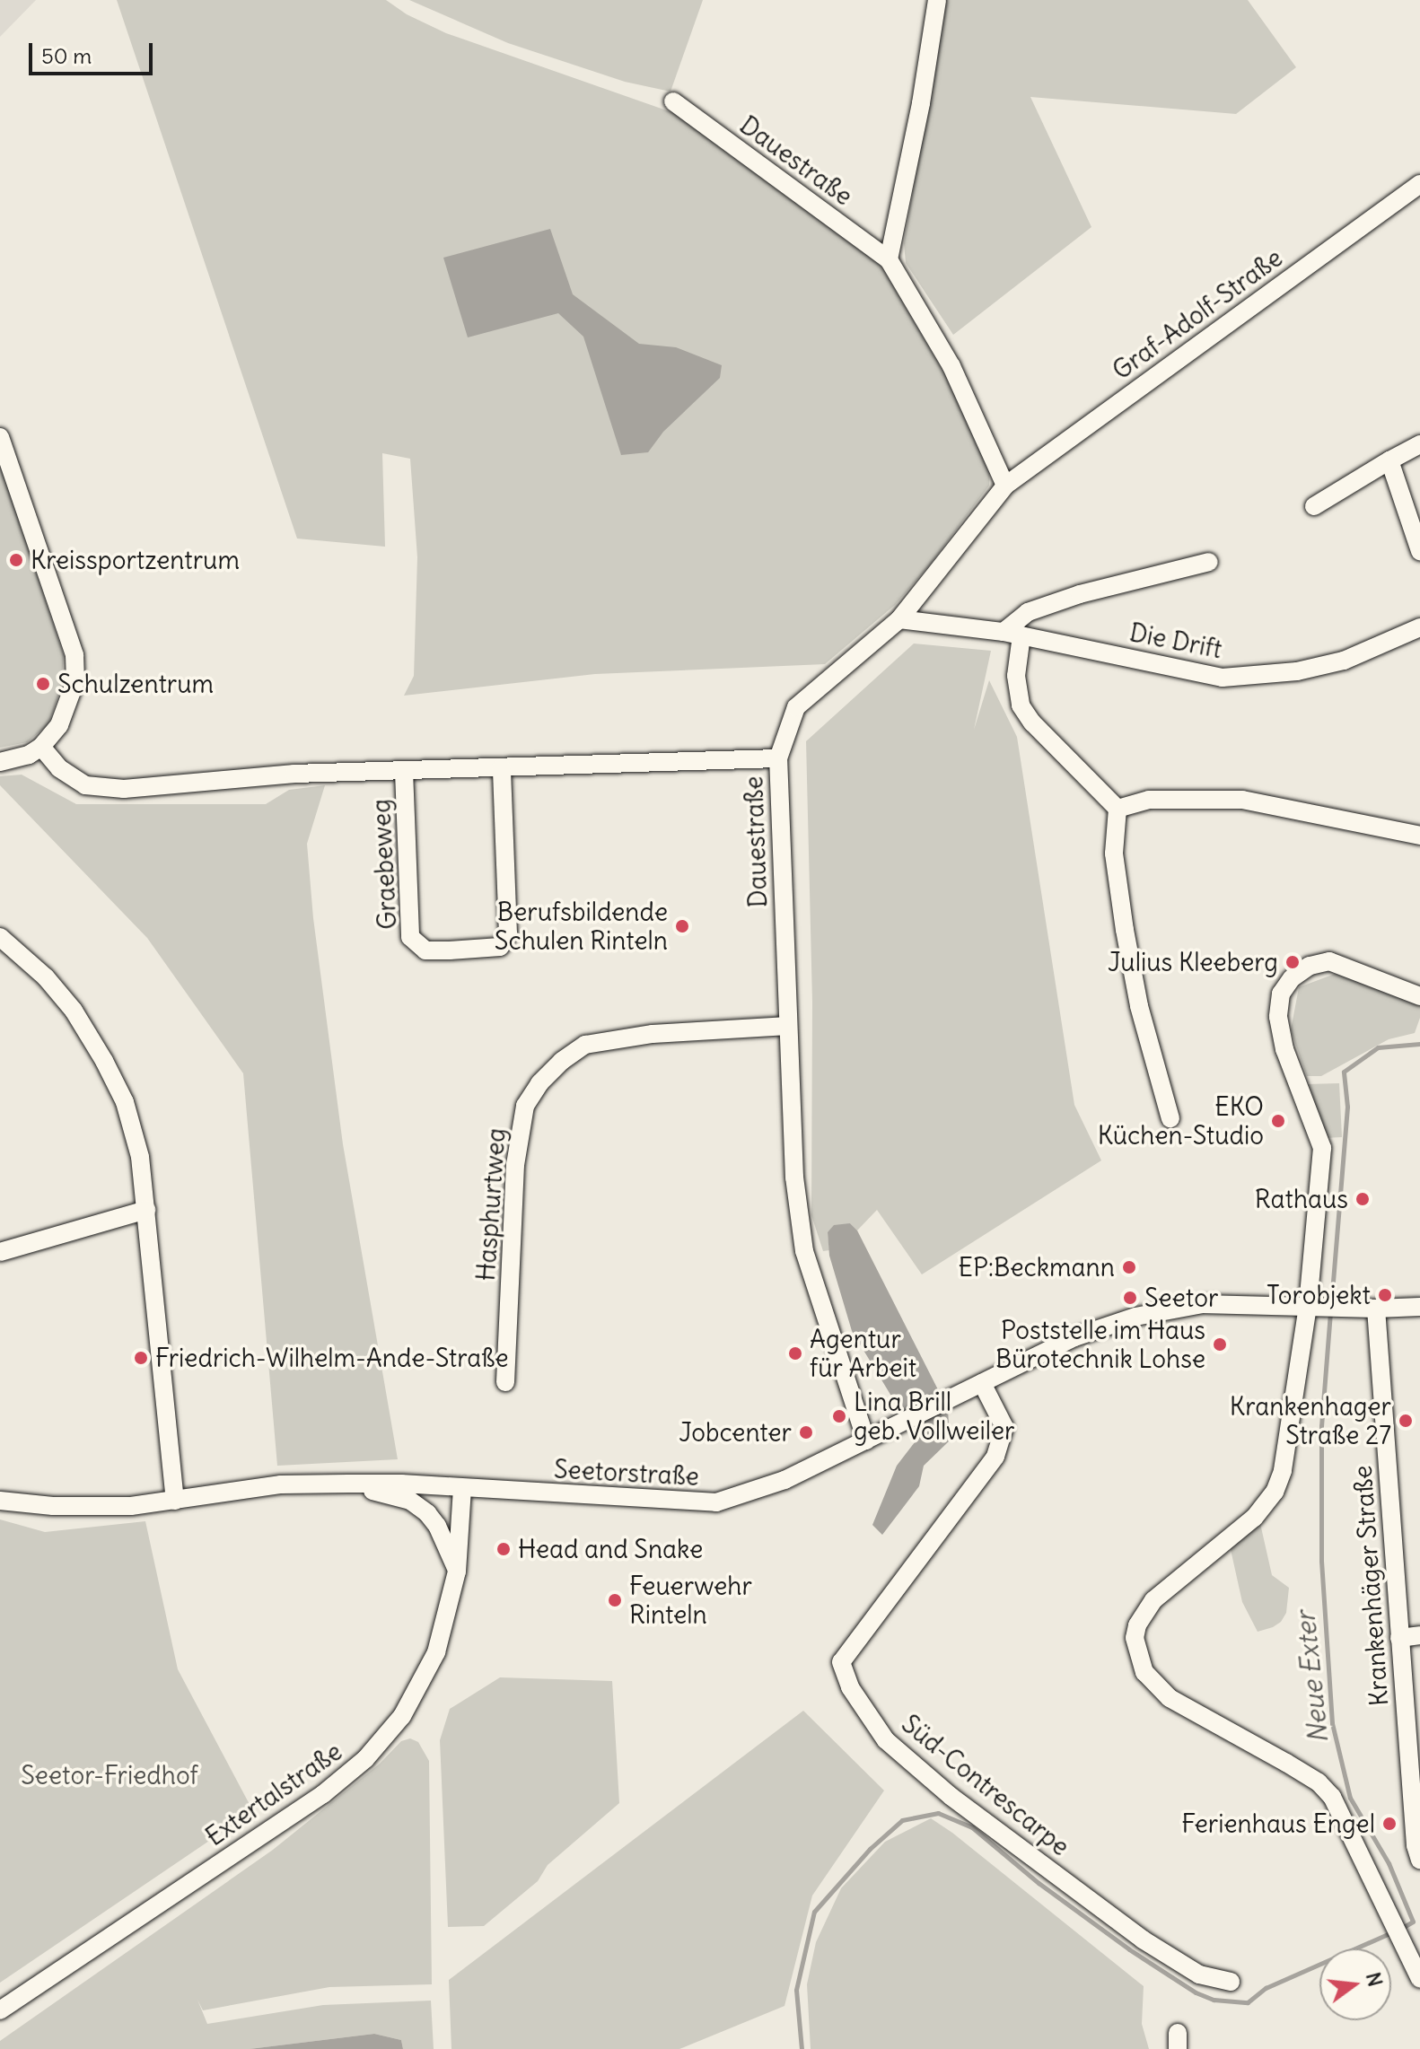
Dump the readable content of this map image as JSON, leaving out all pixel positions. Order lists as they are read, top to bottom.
{
  "streets": {
    "street": [
      "Dauestraße",
      "Graf-Adolf-Straße",
      "Die Drift",
      "Graebeweg",
      "Hasphurtweg",
      "Seetorstraße",
      "Krankenhäger Straße",
      "Süd-Contrescarpe",
      "Extertalstraße"
    ]
  },
  "crossings": [
    ["Dauestraße", "Graf-Adolf-Straße"],
    ["Dauestraße", "Die Drift"],
    ["Dauestraße", "Graebeweg"],
    ["Dauestraße", "Hasphurtweg"],
    ["Dauestraße", "Seetorstraße"],
    ["Seetorstraße", "Krankenhäger Straße"],
    ["Seetorstraße", "Süd-Contrescarpe"],
    ["Seetorstraße", "Extertalstraße"]
  ],
  "water": ["Neue Exter"],
  "parks": ["Seetor-Friedhof"],
  "places": [
    "Kreissportzentrum",
    "Schulzentrum",
    "Berufsbildende Schulen Rinteln",
    "Julius Kleeberg",
    "EKO Küchen-Studio",
    "Rathaus",
    "EP:Beckmann",
    "Torobjekt",
    "Seetor",
    "Poststelle im Haus Bürotechnik Lohse",
    "Agentur für Arbeit",
    "Friedrich-Wilhelm-Ande-Straße",
    "Lina Brill geb. Vollweiler",
    "Krankenhager Straße 27",
    "Jobcenter",
    "Head and Snake",
    "Feuerwehr Rinteln",
    "Ferienhaus Engel"
  ],
  "scale_bar": "50 m",
  "north": "right"
}
